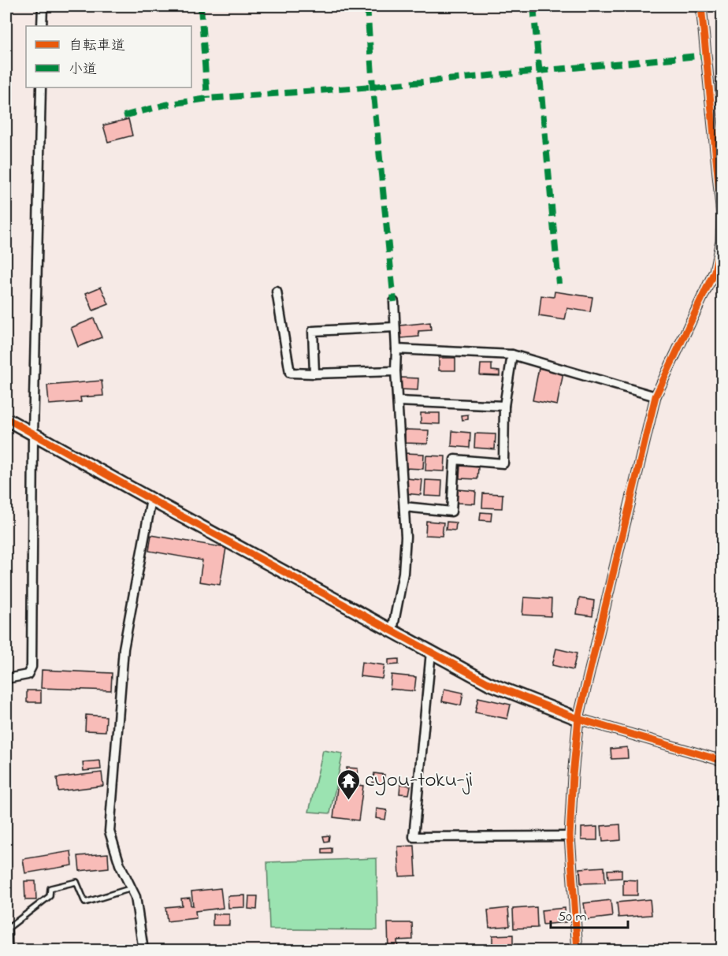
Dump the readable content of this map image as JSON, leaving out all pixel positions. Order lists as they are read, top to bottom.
{
  "places": {
    "temple": ["cyou-toku-ji"]
  },
  "legend": ["自転車道", "小道"],
  "scale_bar": "50 m"
}
